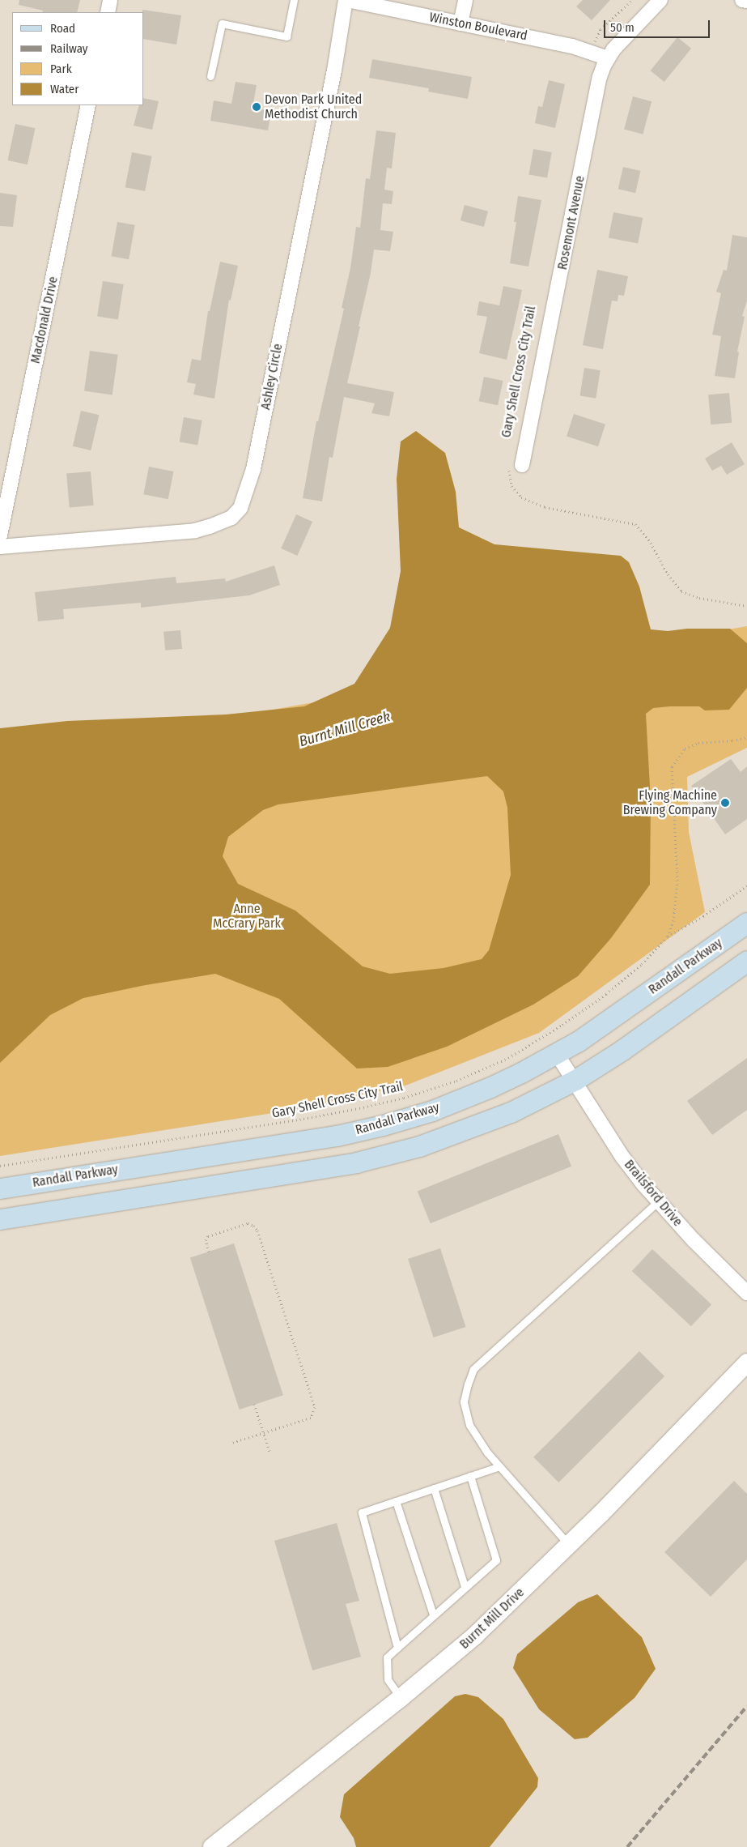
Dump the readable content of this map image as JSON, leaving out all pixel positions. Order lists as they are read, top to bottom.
{
  "streets": {
    "main road": ["Randall Parkway"],
    "street": [
      "Winston Boulevard",
      "Rosemont Avenue",
      "Macdonald Drive",
      "Ashley Circle",
      "Brailsford Drive",
      "Burnt Mill Drive"
    ],
    "path": ["Gary Shell Cross City Trail"]
  },
  "crossings": [
    ["Winston Boulevard", "Rosemont Avenue"],
    ["Winston Boulevard", "Ashley Circle"],
    ["Randall Parkway", "Brailsford Drive"]
  ],
  "water": ["Burnt Mill Creek"],
  "parks": ["Anne McCrary Park"],
  "places": ["Devon Park United Methodist Church", "Flying Machine Brewing Company"],
  "legend": [
    "Road",
    "Railway",
    "Park",
    "Water"
  ],
  "scale_bar": "50 m"
}
